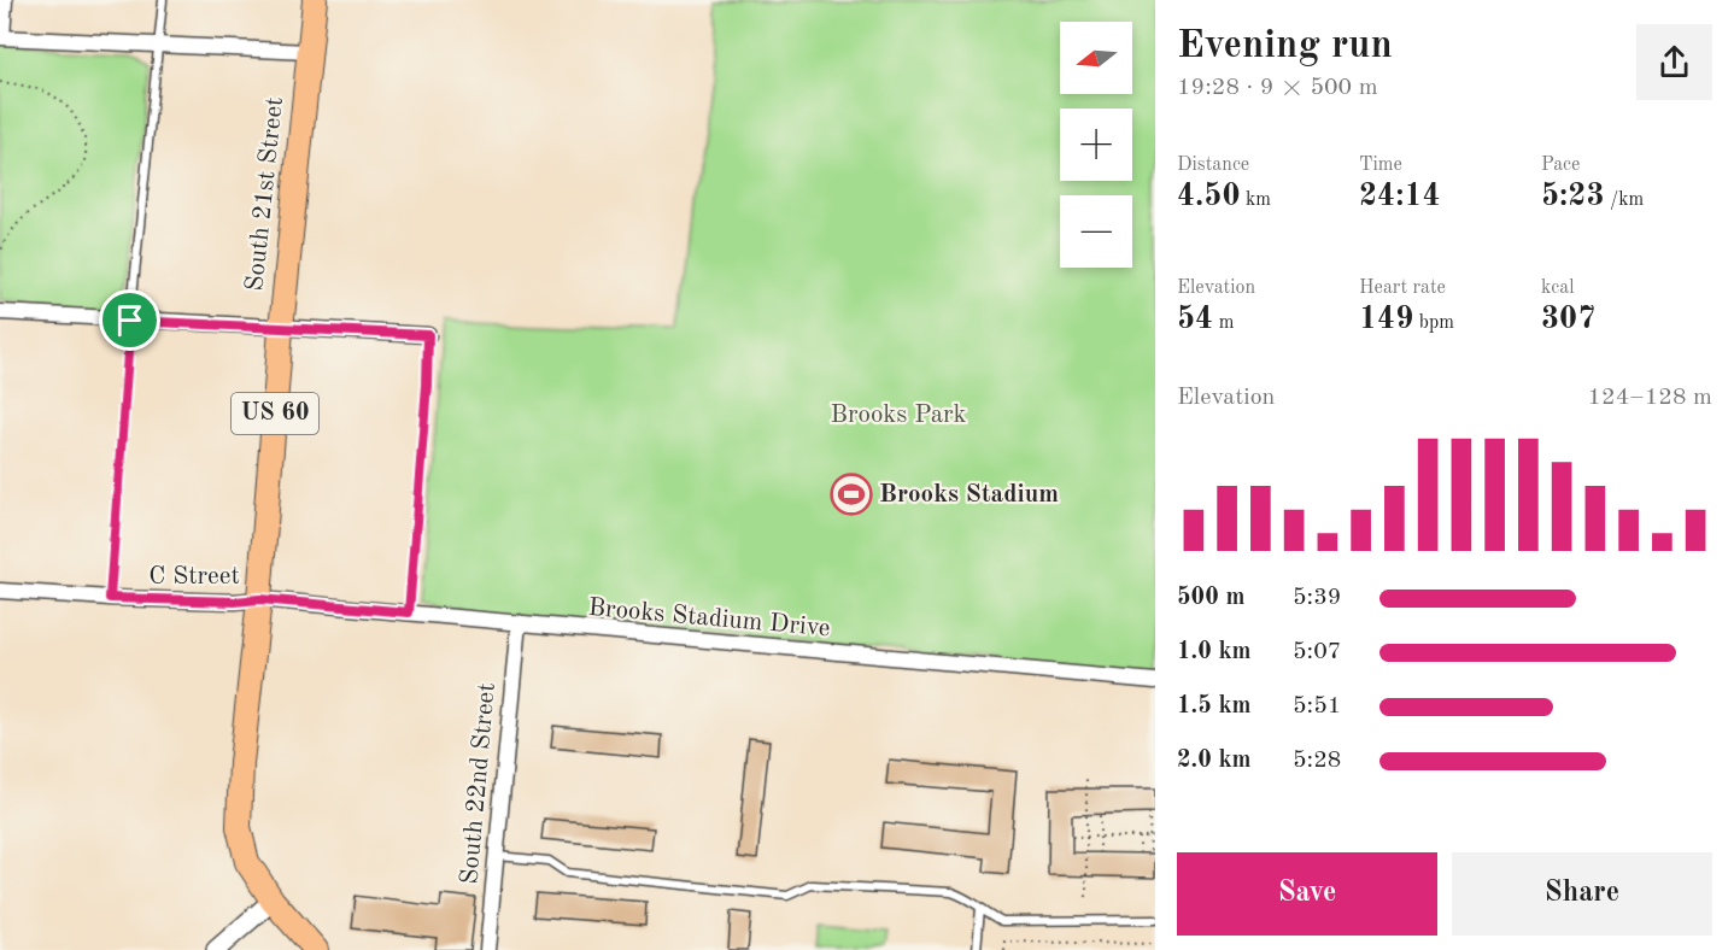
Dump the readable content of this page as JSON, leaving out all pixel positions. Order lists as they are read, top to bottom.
{
  "streets": {
    "main road": ["South 21st Street", "US 60"],
    "street": ["C Street", "Brooks Stadium Drive", "South 22nd Street"]
  },
  "crossings": [
    ["South 21st Street", "US 60"],
    ["South 21st Street", "C Street"],
    ["South 21st Street", "Brooks Stadium Drive"],
    ["C Street", "Brooks Stadium Drive"],
    ["Brooks Stadium Drive", "South 22nd Street"]
  ],
  "parks": ["Brooks Park"],
  "places": {
    "sports": ["Brooks Stadium"]
  },
  "north": "left",
  "page": {
    "heading": ["Evening run", "19:28 · 9 × 500 m"],
    "map_buttons": ["+", "−"],
    "stats": [
      ["Distance", "4.50 km"],
      ["Time", "24:14"],
      ["Pace", "5:23 /km"],
      ["Elevation", "54 m"],
      ["Heart rate", "149 bpm"],
      ["kcal", "307"]
    ],
    "chart": ["Elevation", "124–128 m"],
    "list": [
      {
        "name": "500 m",
        "note": "5:39"
      },
      {
        "name": "1.0 km",
        "note": "5:07"
      },
      {
        "name": "1.5 km",
        "note": "5:51"
      },
      {
        "name": "2.0 km",
        "note": "5:28"
      }
    ],
    "buttons": ["Save", "Share"]
  }
}
